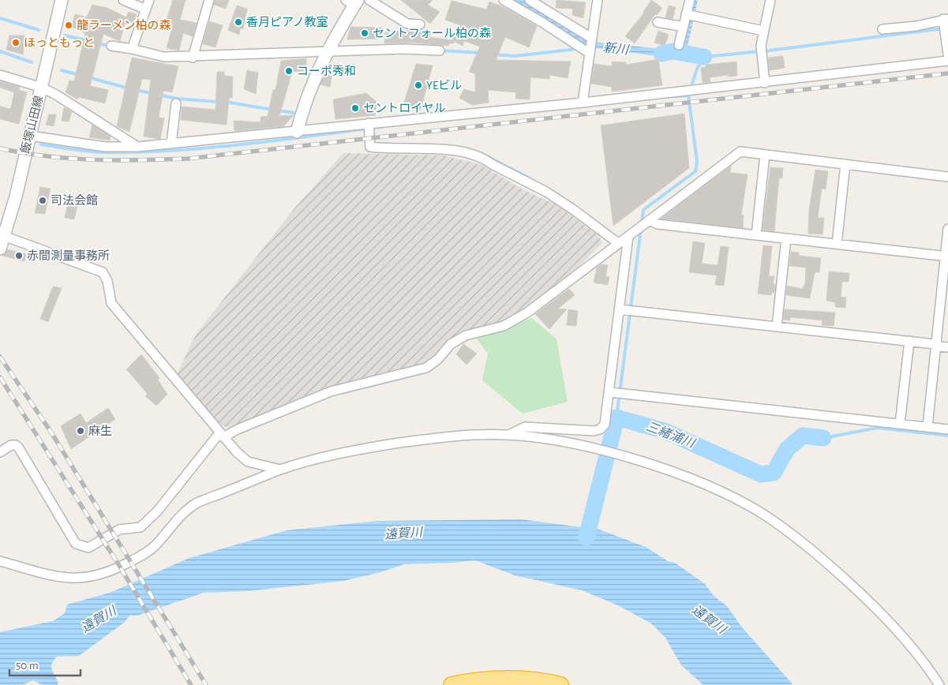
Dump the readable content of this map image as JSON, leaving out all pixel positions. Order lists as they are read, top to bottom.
{
  "streets": {
    "main road": ["飯塚山田線"]
  },
  "water": ["新川", "三緒浦川", "遠賀川"],
  "places": [
    "香月ピアノ教室",
    "龍ラーメン柏の森",
    "セントフォール柏の森",
    "ほっともっと",
    "コーポ秀和",
    "YEビル",
    "セントロイヤル",
    "司法会館",
    "赤間測量事務所",
    "麻生"
  ],
  "scale_bar": "50 m"
}
